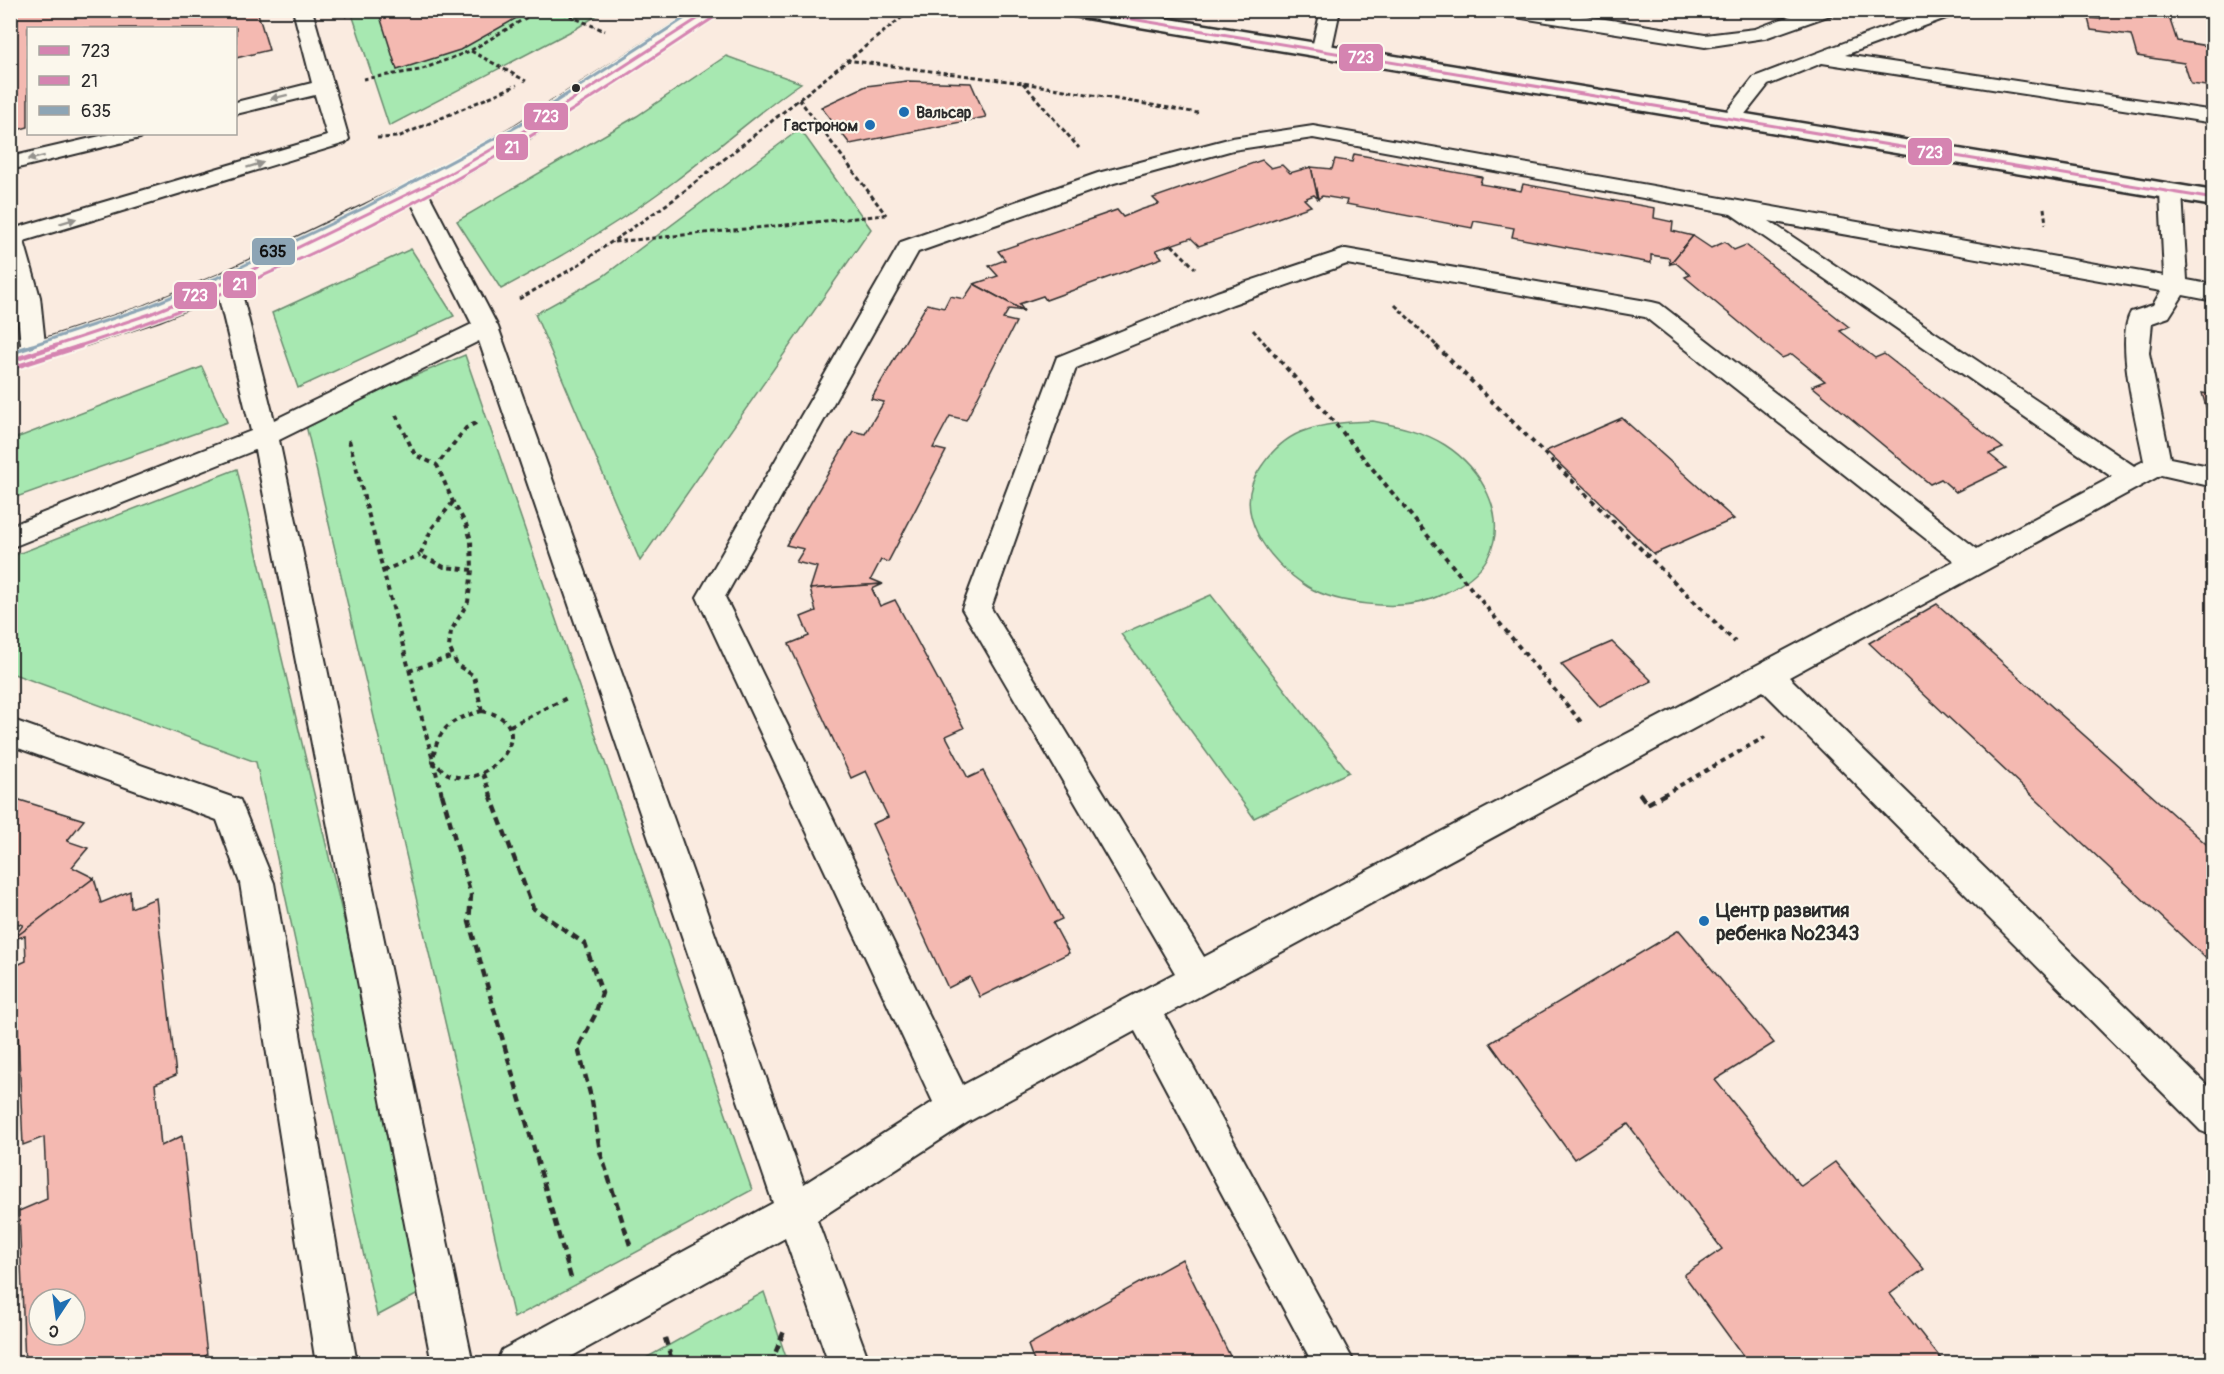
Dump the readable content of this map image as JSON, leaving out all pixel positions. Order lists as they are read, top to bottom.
{
  "places": ["Вальсар", "Гастроном", "Центр развития ребенка №2343"],
  "lines": ["transit line 723", "transit line 635", "transit line 21"],
  "legend": ["723", "21", "635"],
  "north": "bottom"
}
